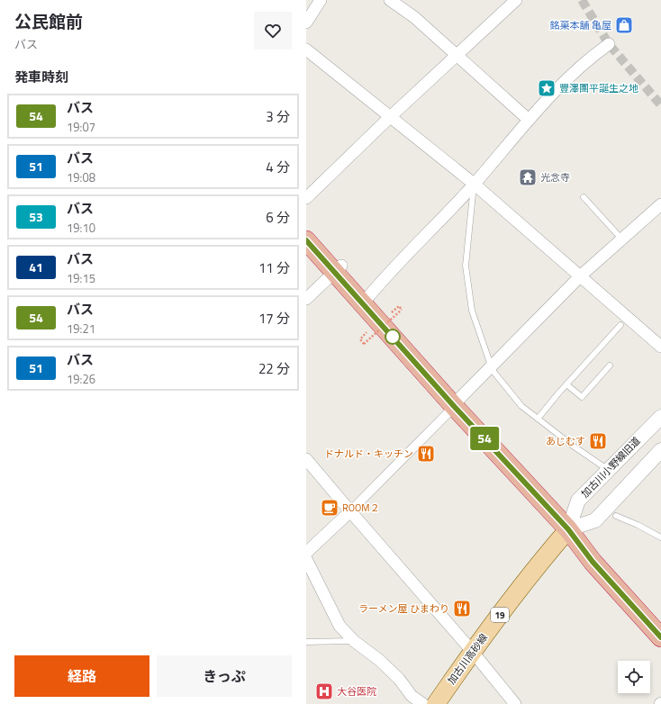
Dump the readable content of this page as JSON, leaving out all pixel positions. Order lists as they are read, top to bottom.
{
  "streets": {
    "main road": ["19", "加古川高砂線"],
    "street": ["加古川小野線旧道"]
  },
  "crossings": [
    ["加古川小野線旧道", "加古川高砂線"]
  ],
  "places": {
    "shop": ["銘菓本舗 亀屋"],
    "place": ["豐澤團平誕生之地"],
    "temple": ["光念寺"],
    "restaurant": ["あじむす", "ドナルド・キッチン", "ラーメン屋 ひまわり"],
    "cafe": ["ROOM２"],
    "hospital": ["大谷医院"]
  },
  "lines": ["bus line 54"],
  "page": {
    "heading": [
      ["公民館前", "バス"],
      "発車時刻"
    ],
    "on_map": "54",
    "list": [
      {
        "mark": "54",
        "name": "バス",
        "note": "19:07",
        "value": "3 分"
      },
      {
        "mark": "51",
        "name": "バス",
        "note": "19:08",
        "value": "4 分"
      },
      {
        "mark": "53",
        "name": "バス",
        "note": "19:10",
        "value": "6 分"
      },
      {
        "mark": "41",
        "name": "バス",
        "note": "19:15",
        "value": "11 分"
      },
      {
        "mark": "54",
        "name": "バス",
        "note": "19:21",
        "value": "17 分"
      },
      {
        "mark": "51",
        "name": "バス",
        "note": "19:26",
        "value": "22 分"
      }
    ],
    "buttons": ["経路", "きっぷ"]
  }
}
